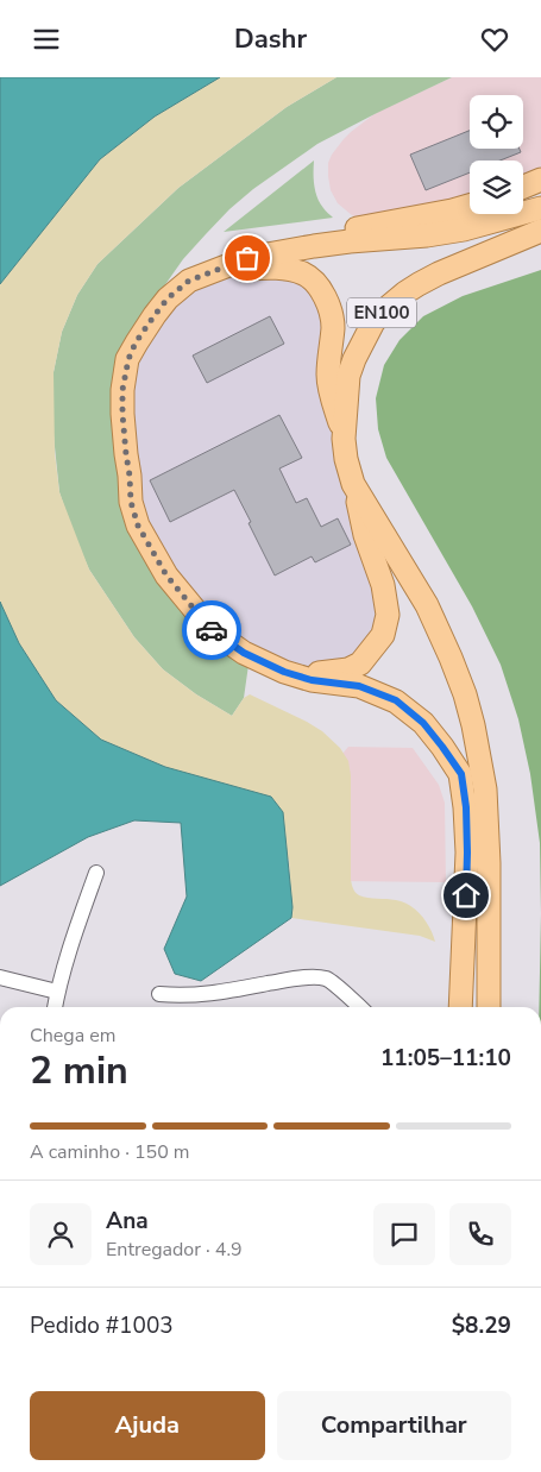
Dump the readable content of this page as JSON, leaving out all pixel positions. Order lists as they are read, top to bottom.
{
  "streets": {
    "main road": ["EN100"]
  },
  "page": {
    "header": "Dashr",
    "heading": ["2 min", "Chega em", "11:05–11:10"],
    "panel": [
      "Ana",
      "Entregador · 4.9",
      "Pedido #1003",
      "$8.29"
    ],
    "bar": "A caminho · 150 m",
    "buttons": ["Ajuda", "Compartilhar"]
  }
}
